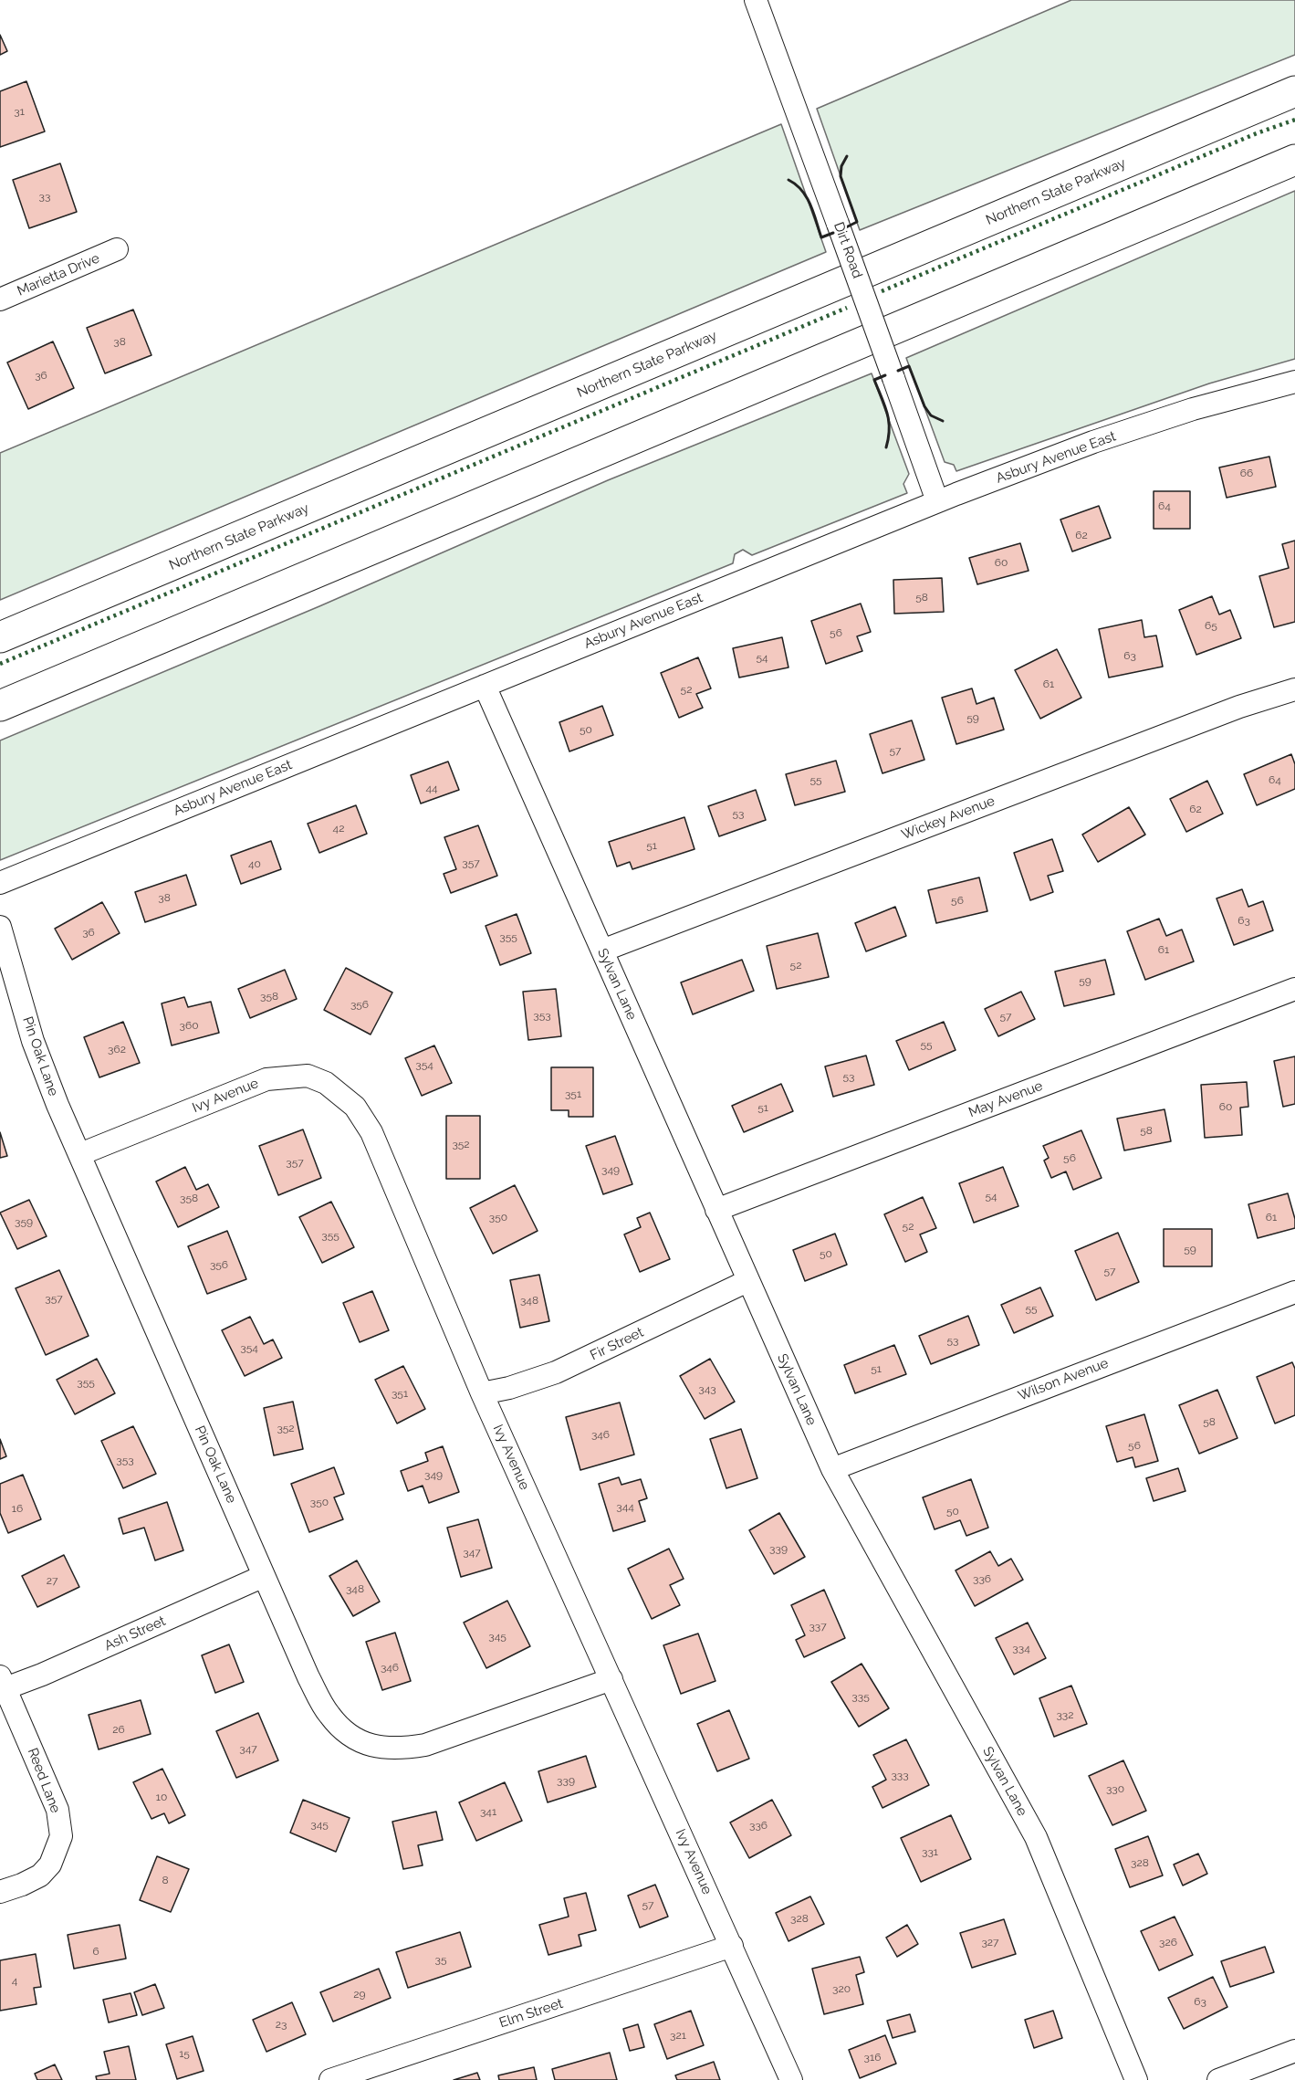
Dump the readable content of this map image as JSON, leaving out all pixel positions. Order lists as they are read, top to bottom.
{
  "streets": {
    "highway": ["Northern State Parkway"],
    "street": [
      "Dirt Road",
      "Marietta Drive",
      "Asbury Avenue East",
      "Wickey Avenue",
      "Sylvan Lane",
      "Pin Oak Lane",
      "Ivy Avenue",
      "May Avenue",
      "Fir Street",
      "Wilson Avenue",
      "Ash Street",
      "Reed Lane",
      "Elm Street"
    ]
  },
  "crossings": [
    ["Dirt Road", "Asbury Avenue East"],
    ["Asbury Avenue East", "Sylvan Lane"],
    ["Wickey Avenue", "Sylvan Lane"],
    ["Sylvan Lane", "May Avenue"],
    ["Sylvan Lane", "Fir Street"],
    ["Sylvan Lane", "Wilson Avenue"],
    ["Pin Oak Lane", "Ivy Avenue"],
    ["Pin Oak Lane", "Ash Street"],
    ["Ivy Avenue", "Fir Street"],
    ["Ivy Avenue", "Elm Street"],
    ["Ash Street", "Reed Lane"]
  ],
  "house_numbers": [
    "31",
    "33",
    "38",
    "36",
    "66",
    "64",
    "62",
    "60",
    "58",
    "65",
    "56",
    "63",
    "54",
    "61",
    "52",
    "59",
    "50",
    "57",
    "55",
    "64",
    "44",
    "62",
    "53",
    "42",
    "51",
    "357",
    "40",
    "38",
    "56",
    "63",
    "36",
    "355",
    "61",
    "52",
    "59",
    "358",
    "356",
    "353",
    "57",
    "360",
    "55",
    "362",
    "354",
    "53",
    "351",
    "60",
    "51",
    "58",
    "352",
    "56",
    "357",
    "349",
    "54",
    "358",
    "350",
    "61",
    "359",
    "52",
    "355",
    "59",
    "50",
    "356",
    "57",
    "357",
    "348",
    "55",
    "53",
    "354",
    "51",
    "355",
    "343",
    "351",
    "58",
    "352",
    "346",
    "56",
    "353",
    "349",
    "350",
    "344",
    "16",
    "50",
    "339",
    "347",
    "336",
    "27",
    "348",
    "337",
    "345",
    "334",
    "346",
    "335",
    "332",
    "26",
    "347",
    "333",
    "339",
    "330",
    "10",
    "341",
    "345",
    "336",
    "331",
    "328",
    "8",
    "57",
    "328",
    "327",
    "326",
    "6",
    "35",
    "4",
    "320",
    "29",
    "63",
    "23",
    "321",
    "15",
    "316"
  ]
}
